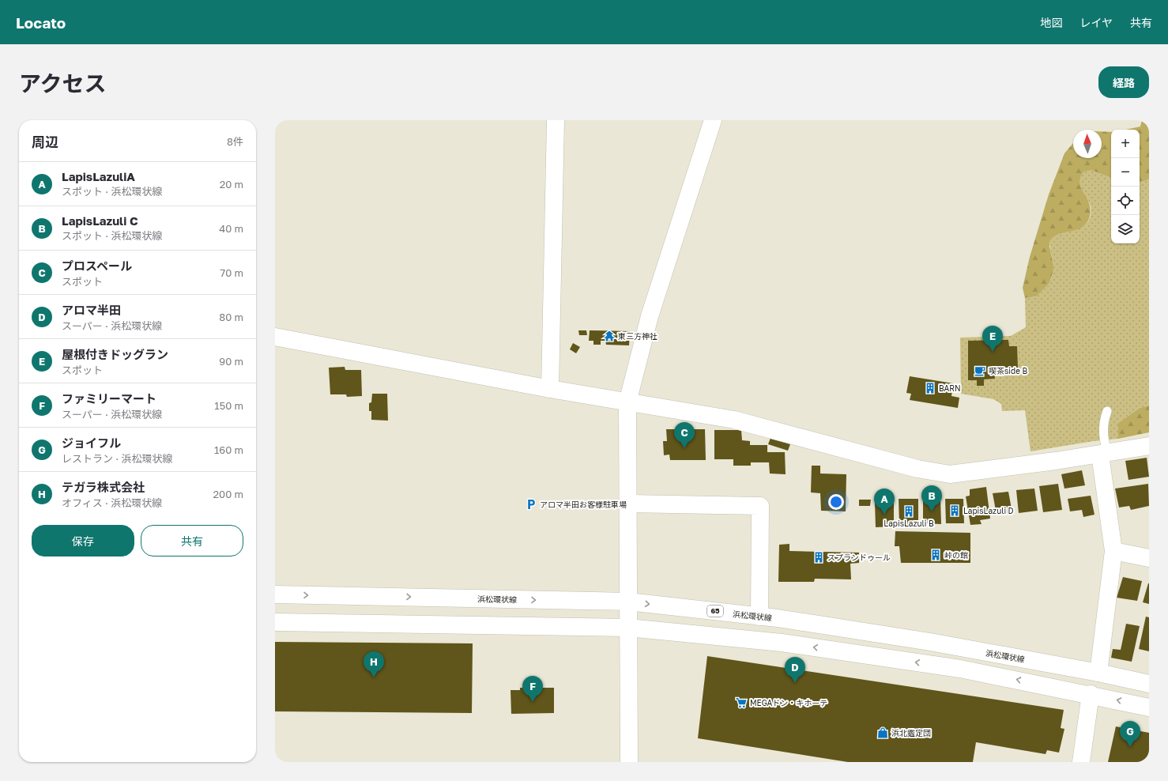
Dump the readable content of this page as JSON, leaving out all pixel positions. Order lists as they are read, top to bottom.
{
  "streets": {
    "street": ["浜松環状線", "65"]
  },
  "places": {
    "temple": ["東三方神社"],
    "cafe": ["喫茶side B"],
    "building": [
      "BARN",
      "LapisLazuli D",
      "LapisLazuli B",
      "峠の館",
      "スプランドゥール"
    ],
    "parking": ["アロマ半田お客様駐車場"],
    "supermarket": ["MEGAドン・キホーテ"],
    "shop": ["浜北鑑定団"]
  },
  "north": "top",
  "page": {
    "header": "Locato",
    "nav": ["地図", "レイヤ", "共有"],
    "title": "アクセス",
    "buttons": [
      "経路",
      ["保存", "共有"]
    ],
    "heading": ["周辺", "8件"],
    "map_buttons": ["+", "−"],
    "list": [
      {
        "mark": "A",
        "name": "LapisLazuliA",
        "note": "スポット · 浜松環状線",
        "value": "20 m"
      },
      {
        "mark": "B",
        "name": "LapisLazuli C",
        "note": "スポット · 浜松環状線",
        "value": "40 m"
      },
      {
        "mark": "C",
        "name": "プロスペール",
        "note": "スポット",
        "value": "70 m"
      },
      {
        "mark": "D",
        "name": "アロマ半田",
        "note": "スーパー · 浜松環状線",
        "value": "80 m"
      },
      {
        "mark": "E",
        "name": "屋根付きドッグラン",
        "note": "スポット",
        "value": "90 m"
      },
      {
        "mark": "F",
        "name": "ファミリーマート",
        "note": "スーパー · 浜松環状線",
        "value": "150 m"
      },
      {
        "mark": "G",
        "name": "ジョイフル",
        "note": "レストラン · 浜松環状線",
        "value": "160 m"
      },
      {
        "mark": "H",
        "name": "テガラ株式会社",
        "note": "オフィス · 浜松環状線",
        "value": "200 m"
      }
    ],
    "pins": [
      "E",
      "C",
      "B",
      "A",
      "H",
      "D",
      "F",
      "G"
    ]
  }
}
